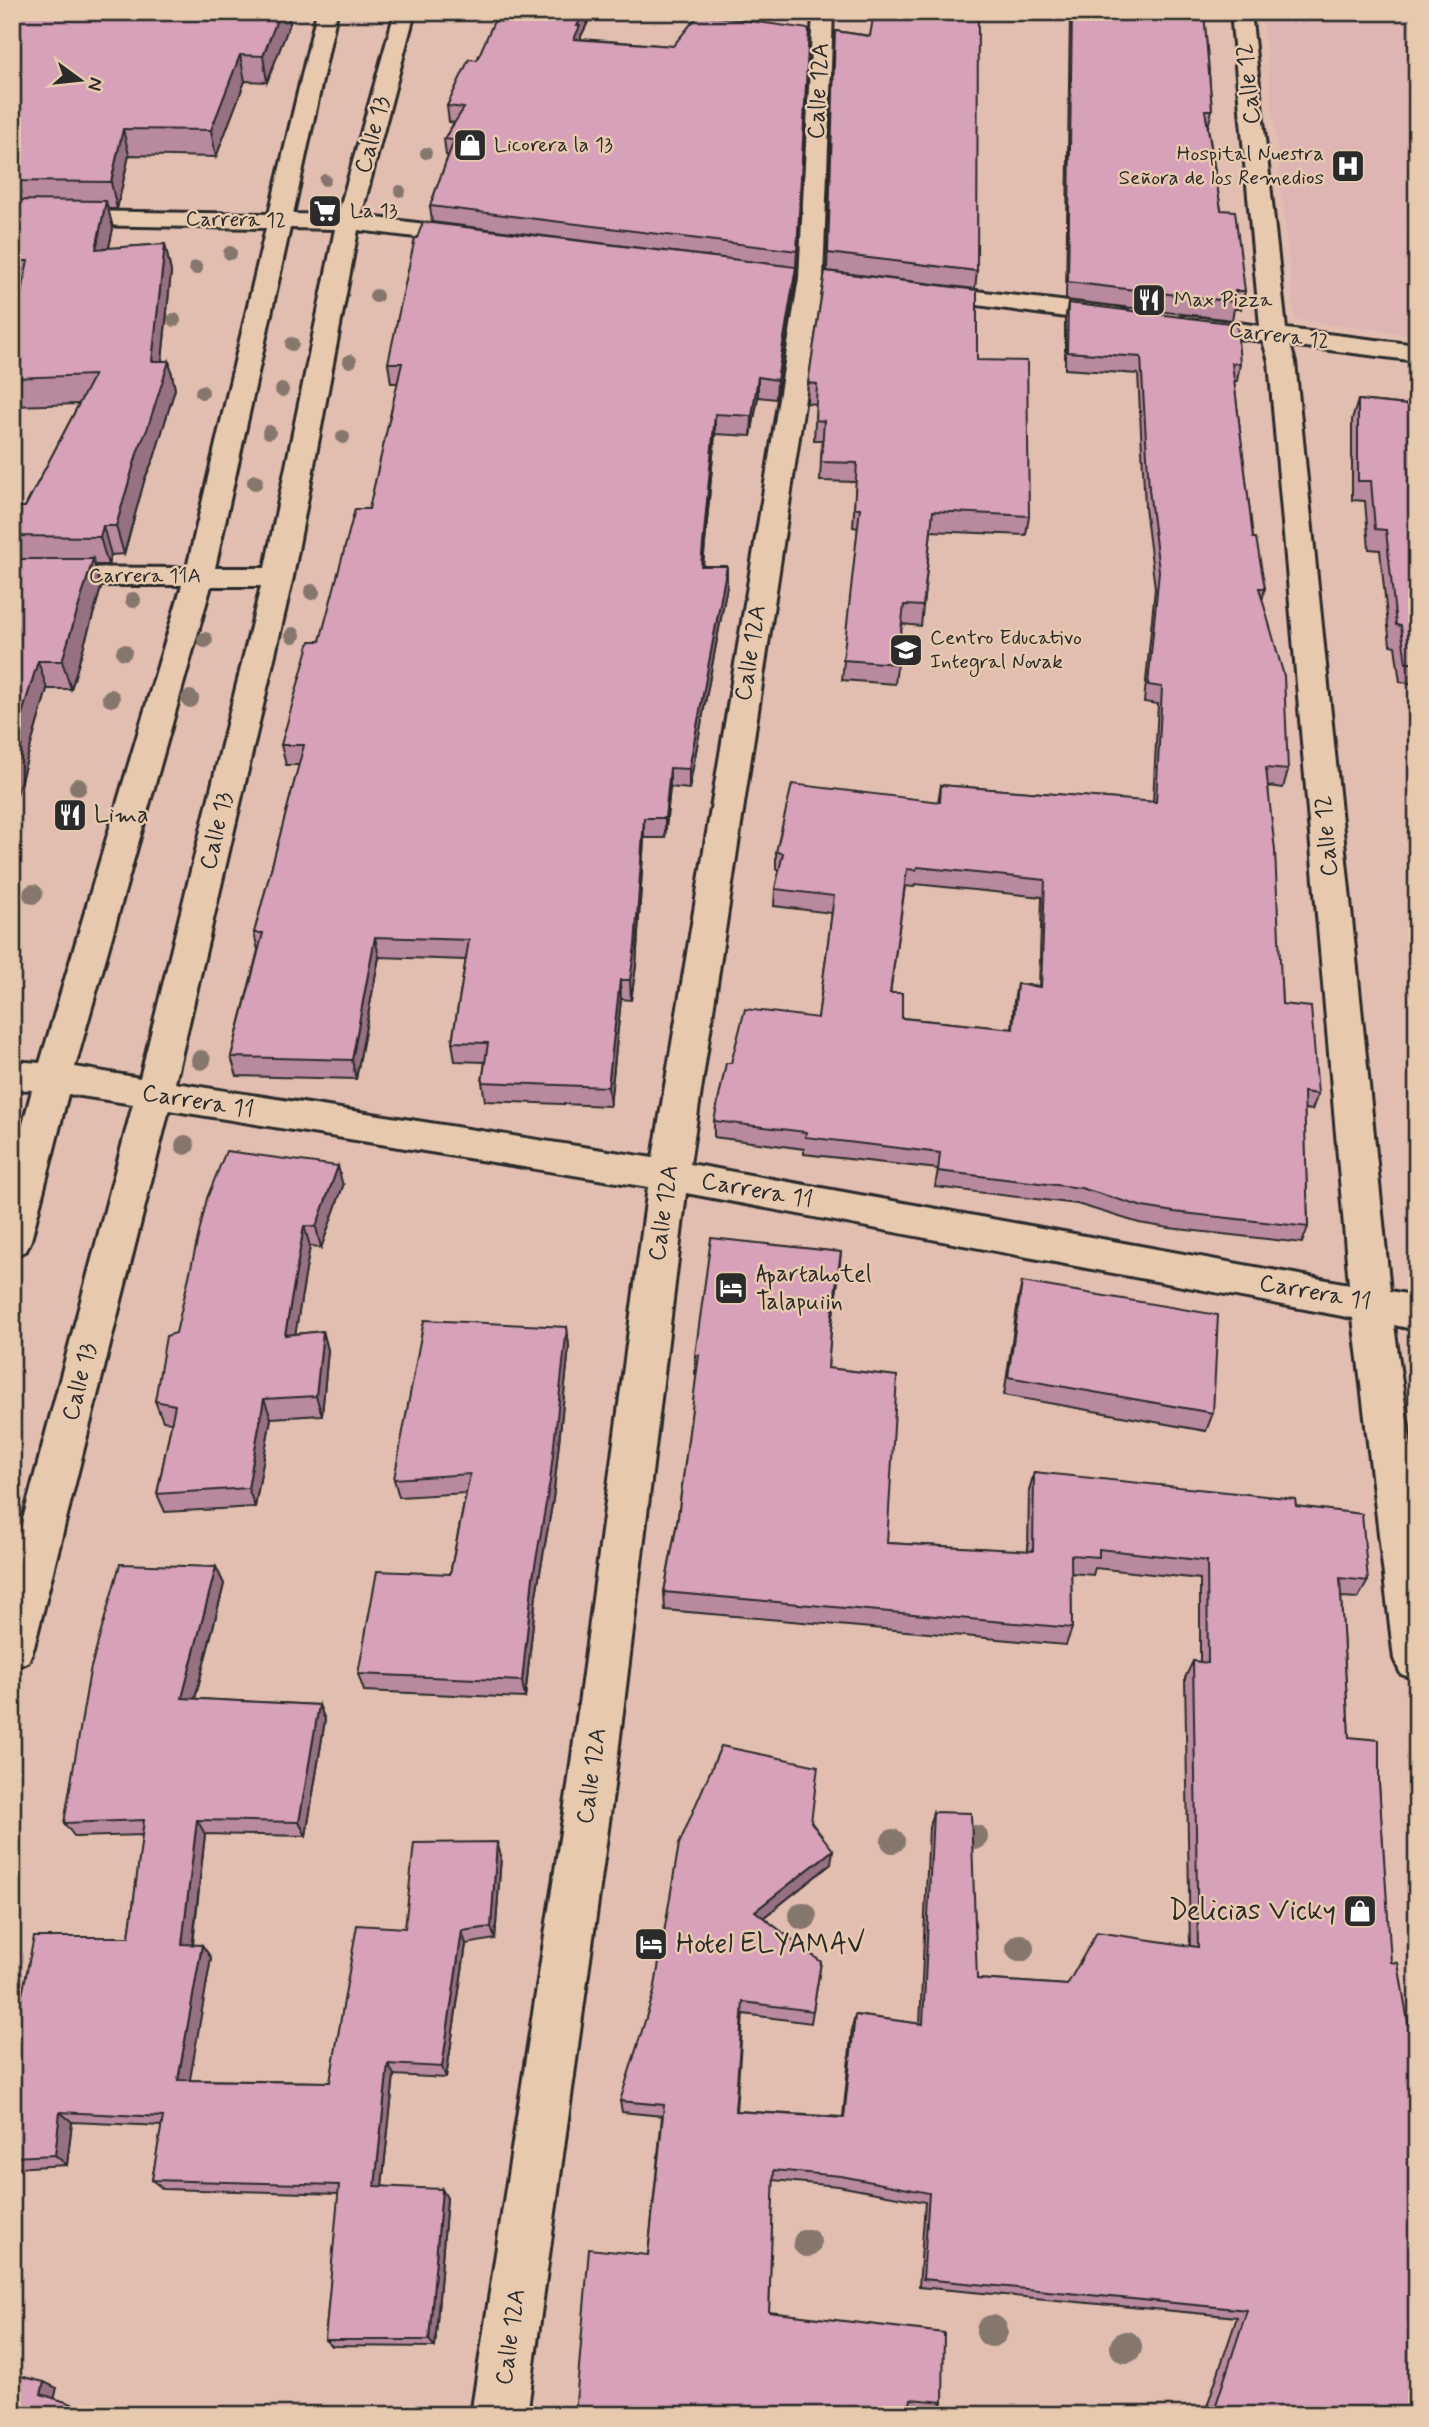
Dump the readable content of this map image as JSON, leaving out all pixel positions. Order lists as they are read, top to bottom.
{
  "streets": {
    "street": [
      "Calle 12",
      "Calle 12A",
      "Calle 13",
      "Carrera 12",
      "Carrera 11A",
      "Carrera 11"
    ]
  },
  "crossings": [
    ["Calle 12", "Carrera 12"],
    ["Calle 12", "Carrera 11"],
    ["Calle 12A", "Carrera 11"],
    ["Calle 13", "Carrera 12"],
    ["Calle 13", "Carrera 11A"],
    ["Calle 13", "Carrera 11"]
  ],
  "places": {
    "shop": ["Licorera la 13", "Delicias Vicky"],
    "hospital": ["Hospital Nuestra Señora de los Remedios"],
    "supermarket": ["La 13"],
    "restaurant": ["Max Pizza", "Lima"],
    "school or university": ["Centro Educativo Integral Novak"],
    "hotel": ["Apartahotel Talapuiin", "Hotel ELYAMAV"]
  },
  "north": "right"
}
